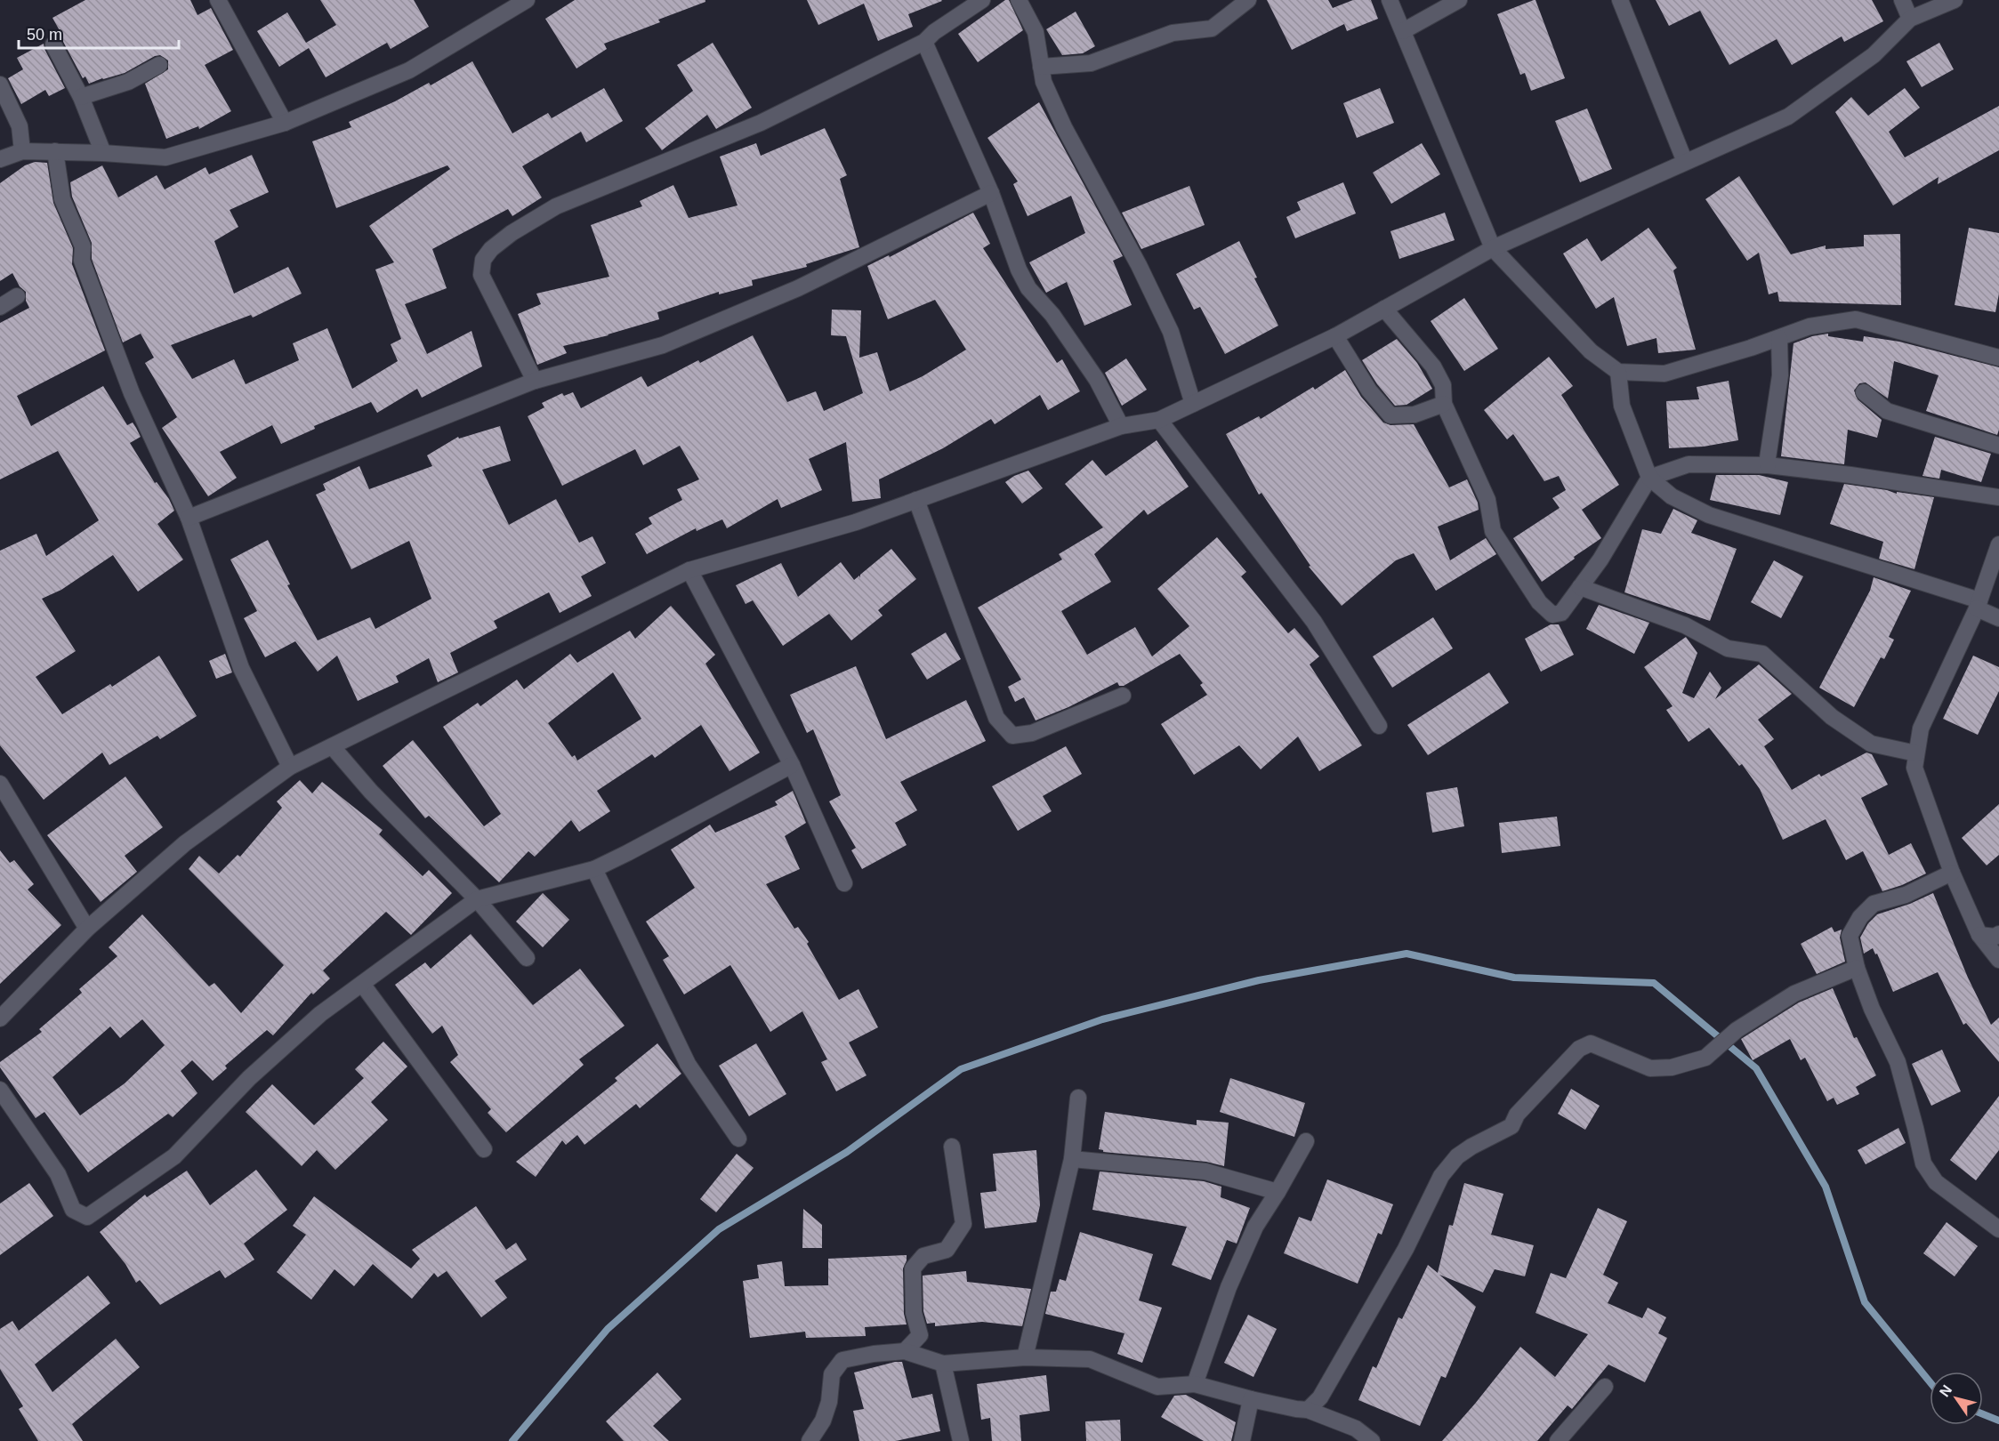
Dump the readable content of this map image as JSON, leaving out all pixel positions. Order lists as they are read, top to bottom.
{
  "scale_bar": "50 m",
  "north": "top left"
}
